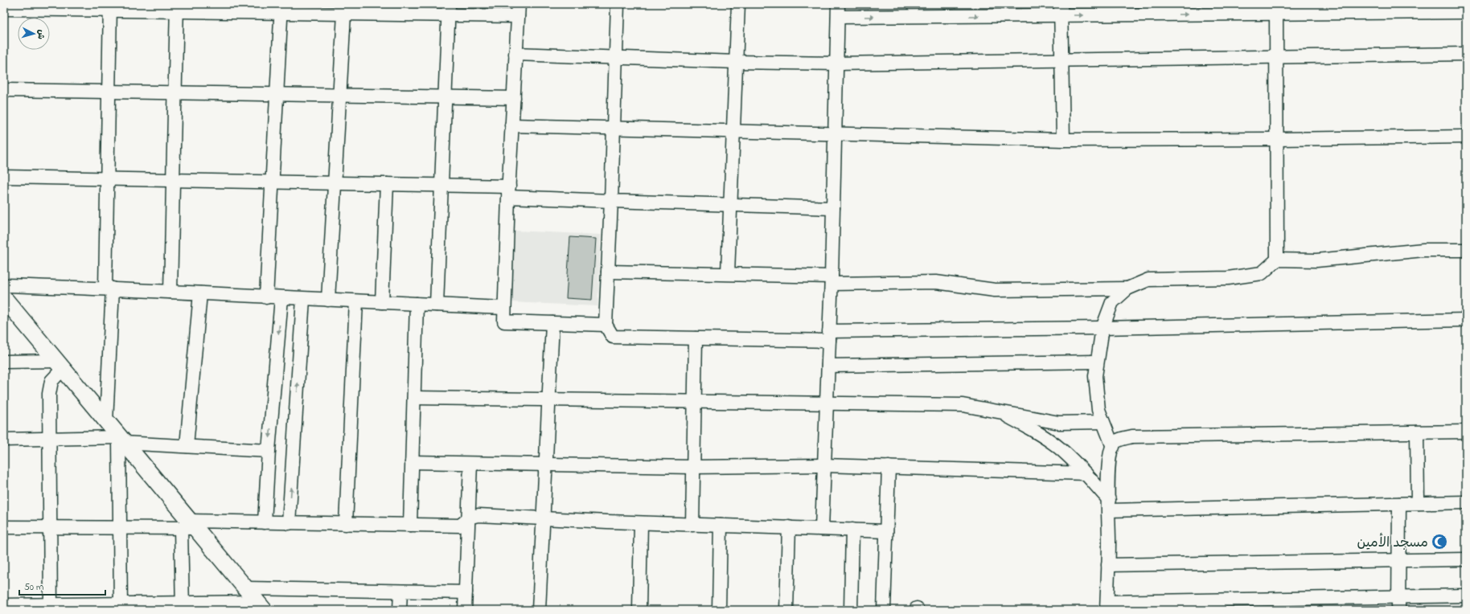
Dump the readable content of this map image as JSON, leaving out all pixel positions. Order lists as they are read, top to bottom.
{
  "places": {
    "mosque": ["مسجد الأمين"]
  },
  "scale_bar": "50 m",
  "north": "right"
}
